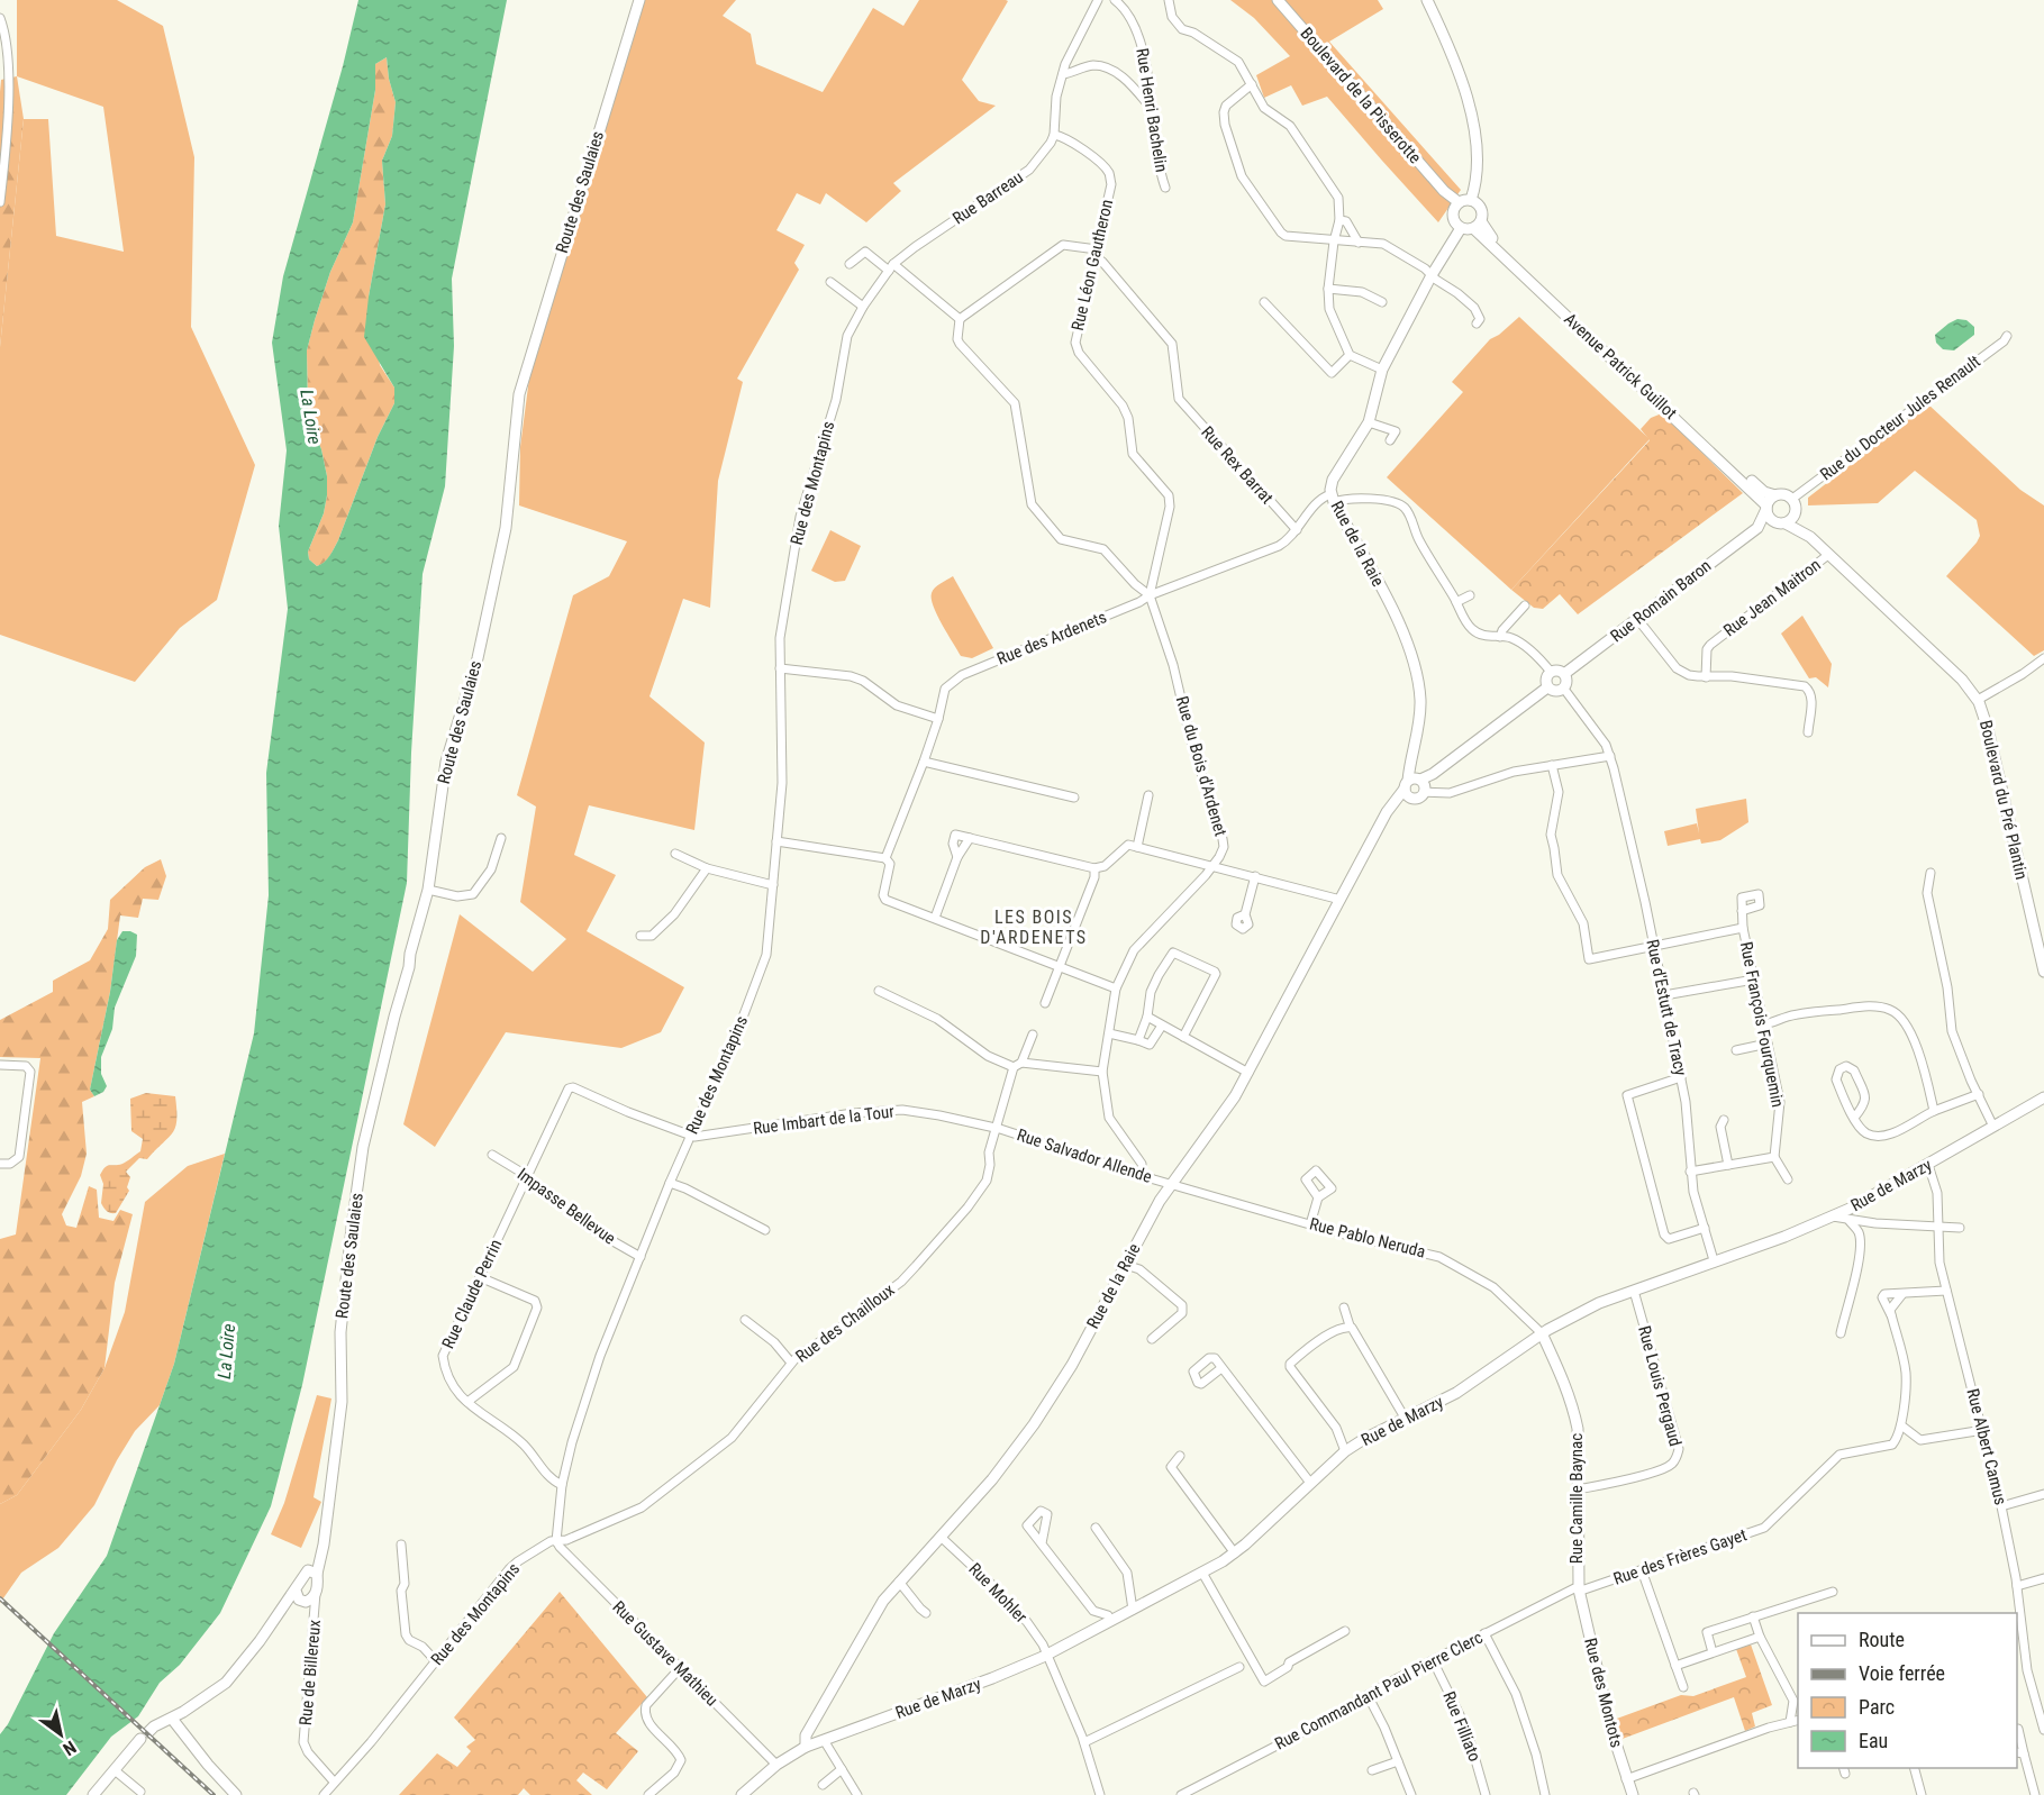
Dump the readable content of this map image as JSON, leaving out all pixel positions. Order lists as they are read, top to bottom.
{
  "streets": {
    "street": [
      "Boulevard de la Pisserotte",
      "Rue Henri Bachelin",
      "Route des Saulaies",
      "Rue Barreau",
      "Rue Léon Gautheron",
      "Avenue Patrick Guillot",
      "Rue du Docteur Jules Renault",
      "Rue Rex Barrat",
      "Rue des Montapins",
      "Rue de la Raie",
      "Rue Jean Maitron",
      "Rue Romain Baron",
      "Rue des Ardenets",
      "Rue du Bois d'Ardenet",
      "Boulevard du Pré Plantin",
      "Rue d'Estutt de Tracy",
      "Rue François Fourquemin",
      "Rue Imbart de la Tour",
      "Rue Salvador Allende",
      "Rue de Marzy",
      "Impasse Bellevue",
      "Rue Pablo Neruda",
      "Rue Claude Perrin",
      "Rue des Chailloux",
      "Rue Louis Pergaud",
      "Rue Albert Camus",
      "Rue Camille Baynac",
      "Rue des Frères Gayet",
      "Rue Mohler",
      "Rue Gustave Mathieu",
      "Rue de Billereux",
      "Rue Commandant Paul Pierre Clerc",
      "Rue des Montots",
      "Rue Filliato"
    ]
  },
  "crossings": [
    ["Boulevard de la Pisserotte", "Avenue Patrick Guillot"],
    ["Boulevard de la Pisserotte", "Rue de la Raie"],
    ["Rue Barreau", "Rue Léon Gautheron"],
    ["Rue Barreau", "Rue des Montapins"],
    ["Rue Léon Gautheron", "Rue Rex Barrat"],
    ["Rue Léon Gautheron", "Rue des Ardenets"],
    ["Rue Léon Gautheron", "Rue du Bois d'Ardenet"],
    ["Avenue Patrick Guillot", "Rue du Docteur Jules Renault"],
    ["Avenue Patrick Guillot", "Rue de la Raie"],
    ["Avenue Patrick Guillot", "Rue Romain Baron"],
    ["Avenue Patrick Guillot", "Boulevard du Pré Plantin"],
    ["Rue du Docteur Jules Renault", "Rue Romain Baron"],
    ["Rue du Docteur Jules Renault", "Boulevard du Pré Plantin"],
    ["Rue Rex Barrat", "Rue des Ardenets"],
    ["Rue des Montapins", "Rue Imbart de la Tour"],
    ["Rue des Montapins", "Impasse Bellevue"],
    ["Rue des Montapins", "Rue Claude Perrin"],
    ["Rue des Montapins", "Rue des Chailloux"],
    ["Rue des Montapins", "Rue Gustave Mathieu"],
    ["Rue des Montapins", "Rue de Billereux"],
    ["Rue de la Raie", "Rue des Ardenets"],
    ["Rue de la Raie", "Rue Salvador Allende"],
    ["Rue de la Raie", "Rue de Marzy"],
    ["Rue de la Raie", "Rue Pablo Neruda"],
    ["Rue de la Raie", "Rue Mohler"],
    ["Rue Jean Maitron", "Boulevard du Pré Plantin"],
    ["Rue Romain Baron", "Boulevard du Pré Plantin"],
    ["Rue Romain Baron", "Rue d'Estutt de Tracy"],
    ["Rue des Ardenets", "Rue du Bois d'Ardenet"],
    ["Rue du Bois d'Ardenet", "Rue Salvador Allende"],
    ["Rue d'Estutt de Tracy", "Rue François Fourquemin"],
    ["Rue d'Estutt de Tracy", "Rue de Marzy"],
    ["Rue Imbart de la Tour", "Rue Salvador Allende"],
    ["Rue Imbart de la Tour", "Rue Claude Perrin"],
    ["Rue Imbart de la Tour", "Rue des Chailloux"],
    ["Rue Salvador Allende", "Rue Pablo Neruda"],
    ["Rue Salvador Allende", "Rue des Chailloux"],
    ["Rue de Marzy", "Rue Pablo Neruda"],
    ["Rue de Marzy", "Rue Louis Pergaud"],
    ["Rue de Marzy", "Rue Albert Camus"],
    ["Rue de Marzy", "Rue Camille Baynac"],
    ["Rue de Marzy", "Rue Mohler"],
    ["Rue de Marzy", "Rue Gustave Mathieu"],
    ["Impasse Bellevue", "Rue Claude Perrin"],
    ["Rue Pablo Neruda", "Rue Camille Baynac"],
    ["Rue des Chailloux", "Rue Gustave Mathieu"],
    ["Rue Louis Pergaud", "Rue Camille Baynac"],
    ["Rue Camille Baynac", "Rue des Frères Gayet"],
    ["Rue Camille Baynac", "Rue Commandant Paul Pierre Clerc"],
    ["Rue Camille Baynac", "Rue des Montots"],
    ["Rue des Frères Gayet", "Rue Commandant Paul Pierre Clerc"],
    ["Rue des Frères Gayet", "Rue des Montots"],
    ["Rue Commandant Paul Pierre Clerc", "Rue des Montots"],
    ["Rue Commandant Paul Pierre Clerc", "Rue Filliato"]
  ],
  "districts": ["LES BOIS D'ARDENETS"],
  "water": ["La Loire"],
  "legend": [
    "Route",
    "Voie ferrée",
    "Parc",
    "Eau"
  ],
  "north": "bottom right"
}
